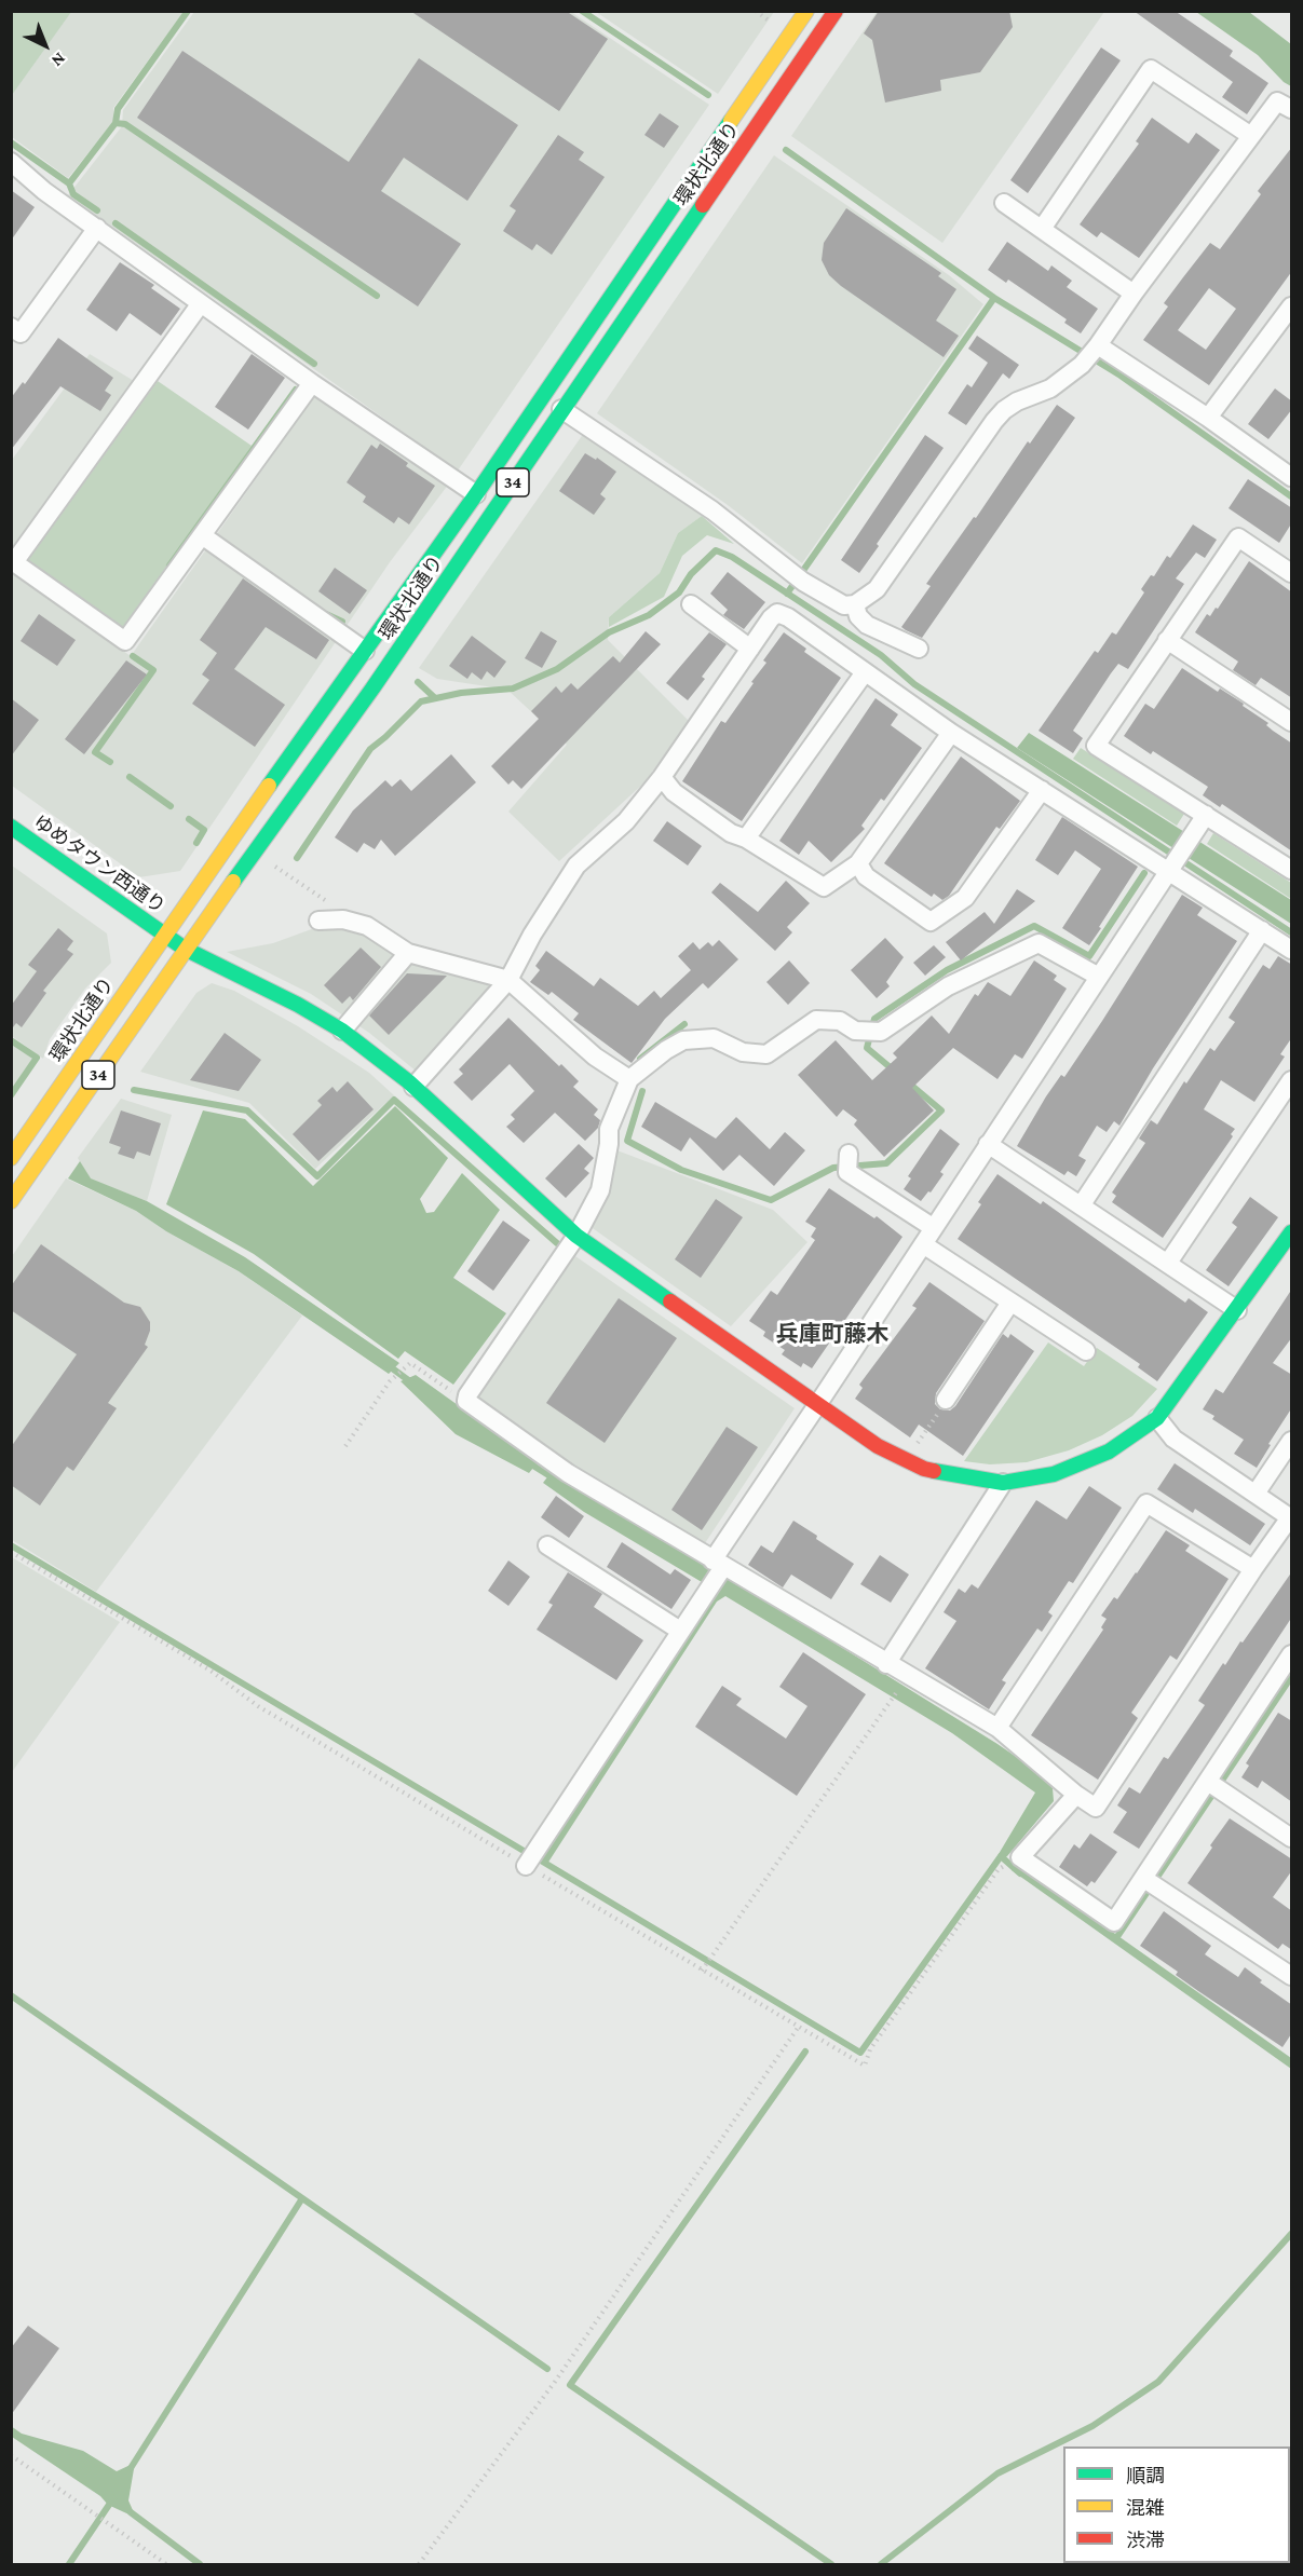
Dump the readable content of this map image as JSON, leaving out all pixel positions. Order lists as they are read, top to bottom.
{
  "streets": {
    "main road": ["環状北通り", "34", "ゆめタウン西通り"]
  },
  "crossings": [
    ["環状北通り", "ゆめタウン西通り"]
  ],
  "districts": ["兵庫町藤木"],
  "legend": ["順調", "混雑", "渋滞"],
  "north": "bottom right"
}
